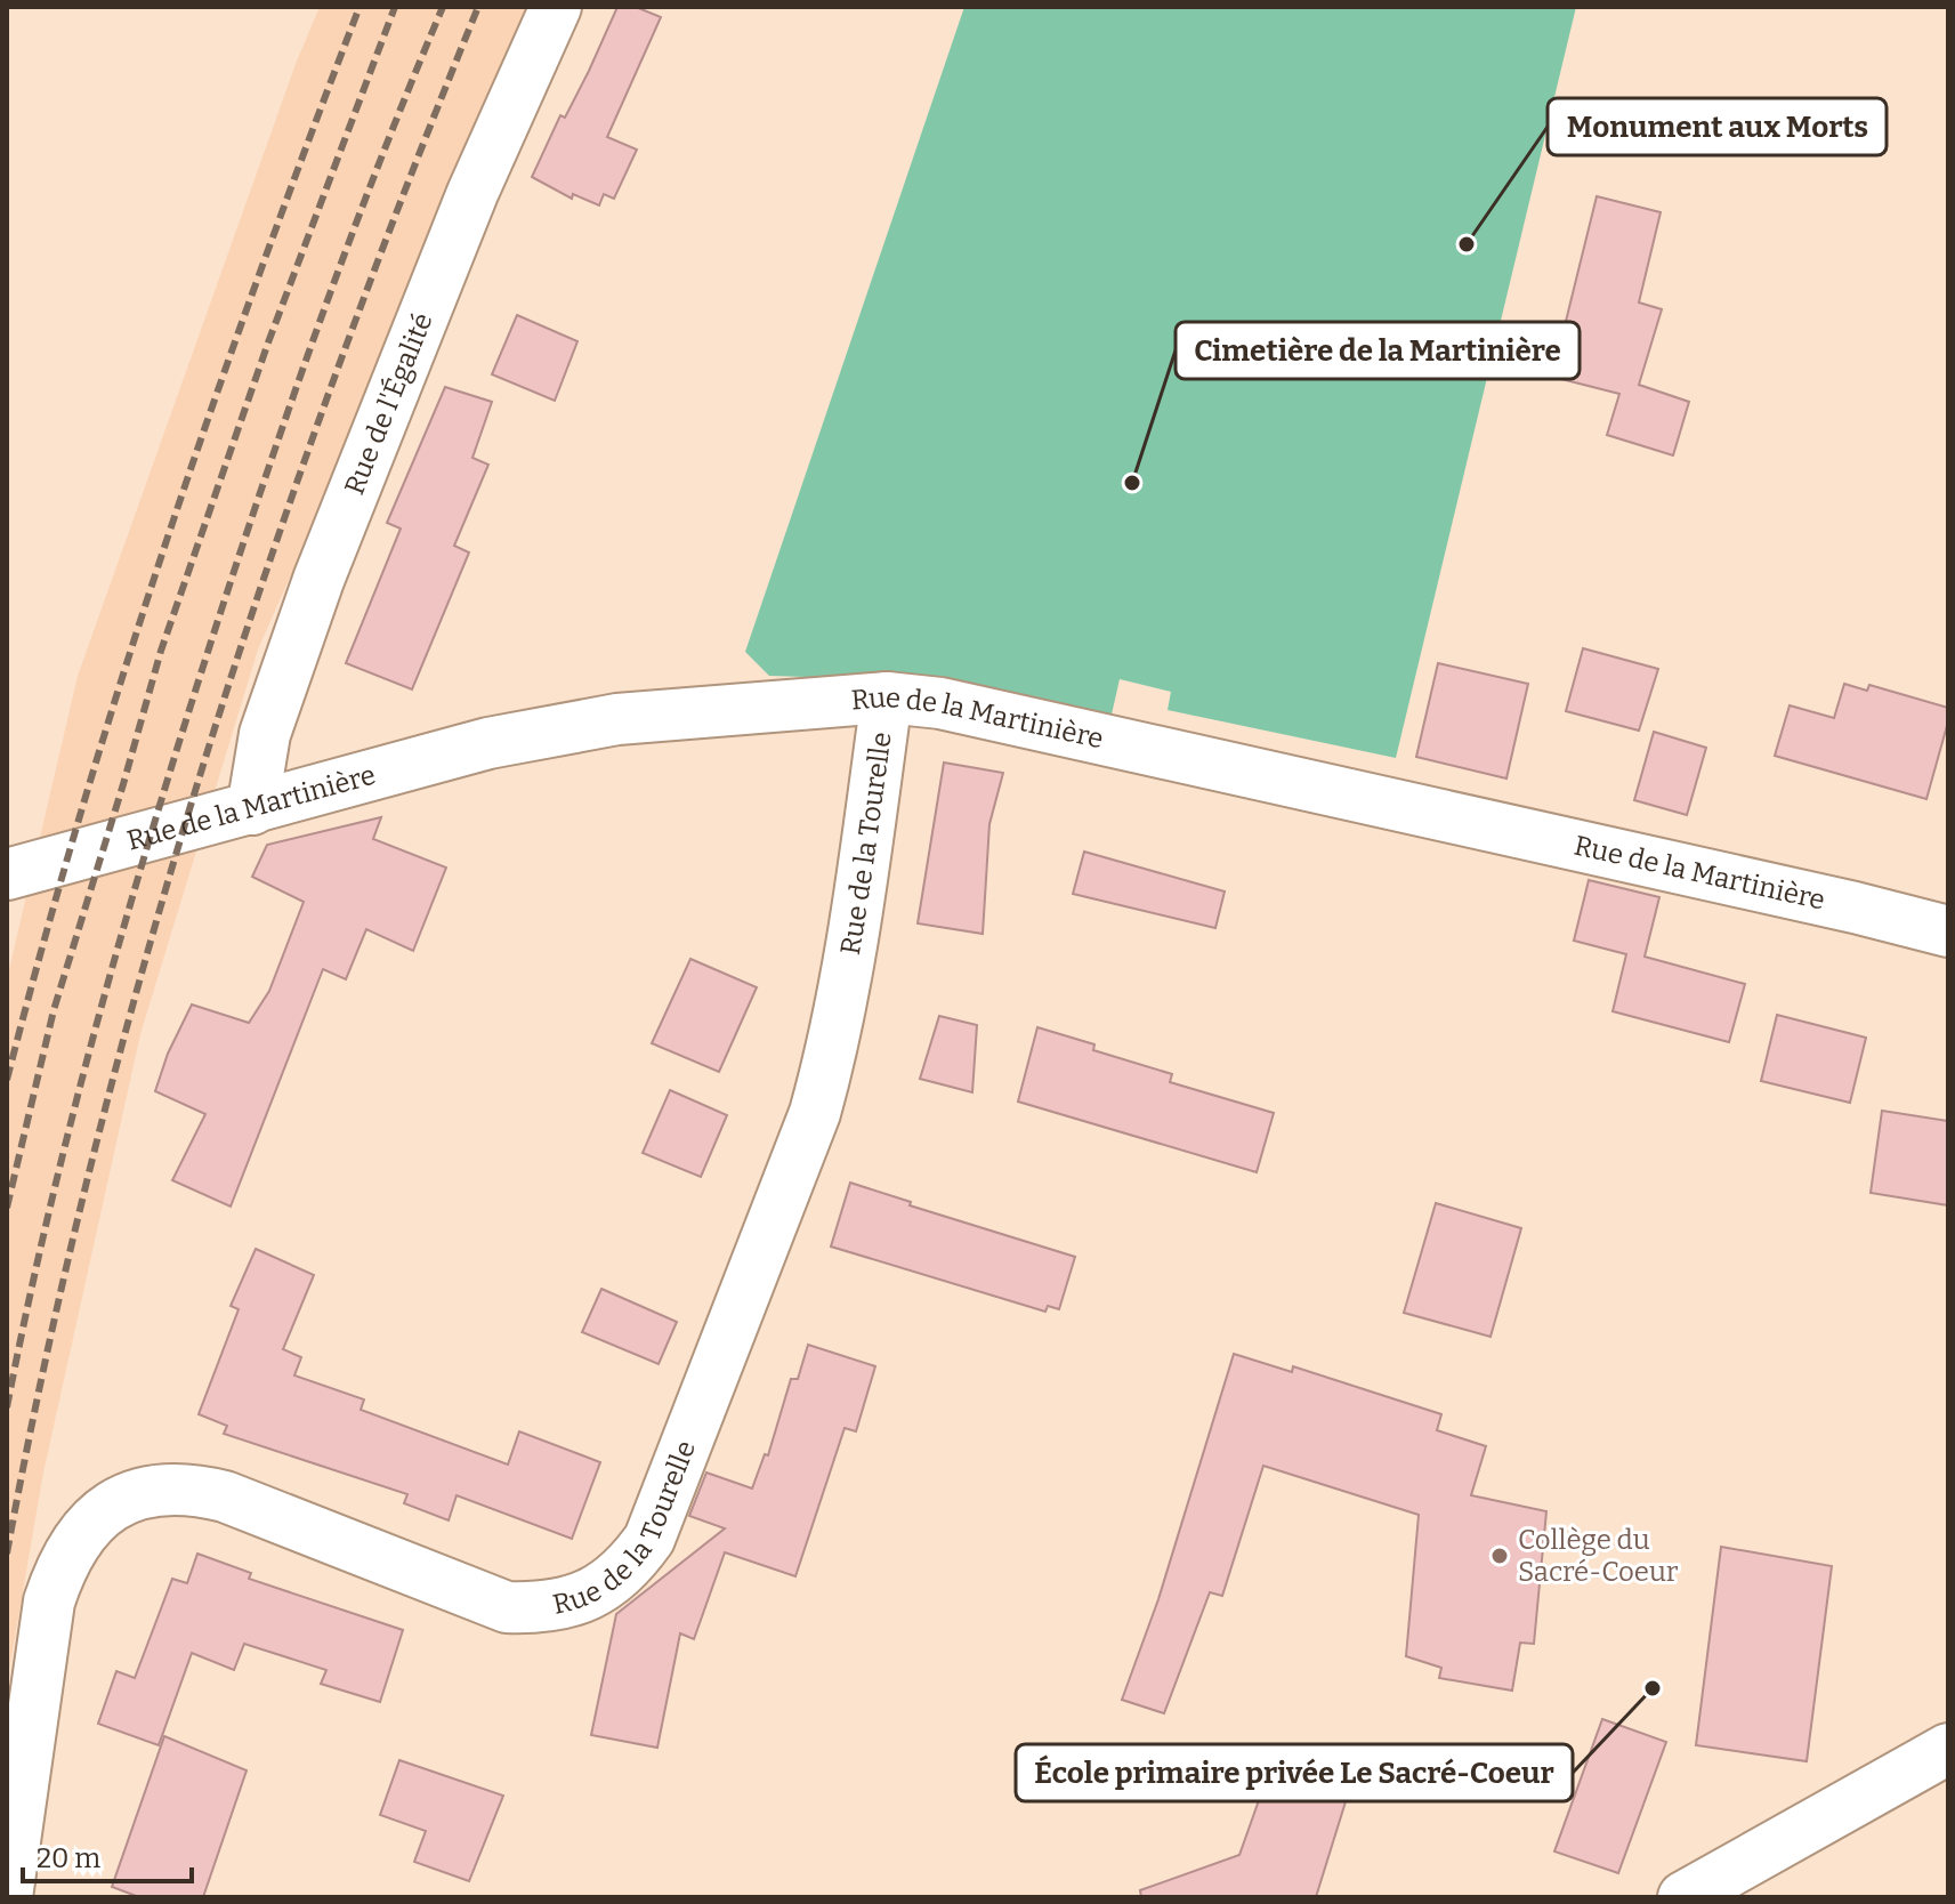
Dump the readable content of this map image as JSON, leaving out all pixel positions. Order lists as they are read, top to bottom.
{
  "streets": {
    "street": ["Rue de l'Égalité", "Rue de la Martinière", "Rue de la Tourelle"]
  },
  "crossings": [
    ["Rue de l'Égalité", "Rue de la Martinière"],
    ["Rue de la Martinière", "Rue de la Tourelle"]
  ],
  "places": [
    "Monument aux Morts",
    "Cimetière de la Martinière",
    "Collège du Sacré-Coeur",
    "École primaire privée Le Sacré-Coeur"
  ],
  "scale_bar": "20 m"
}
